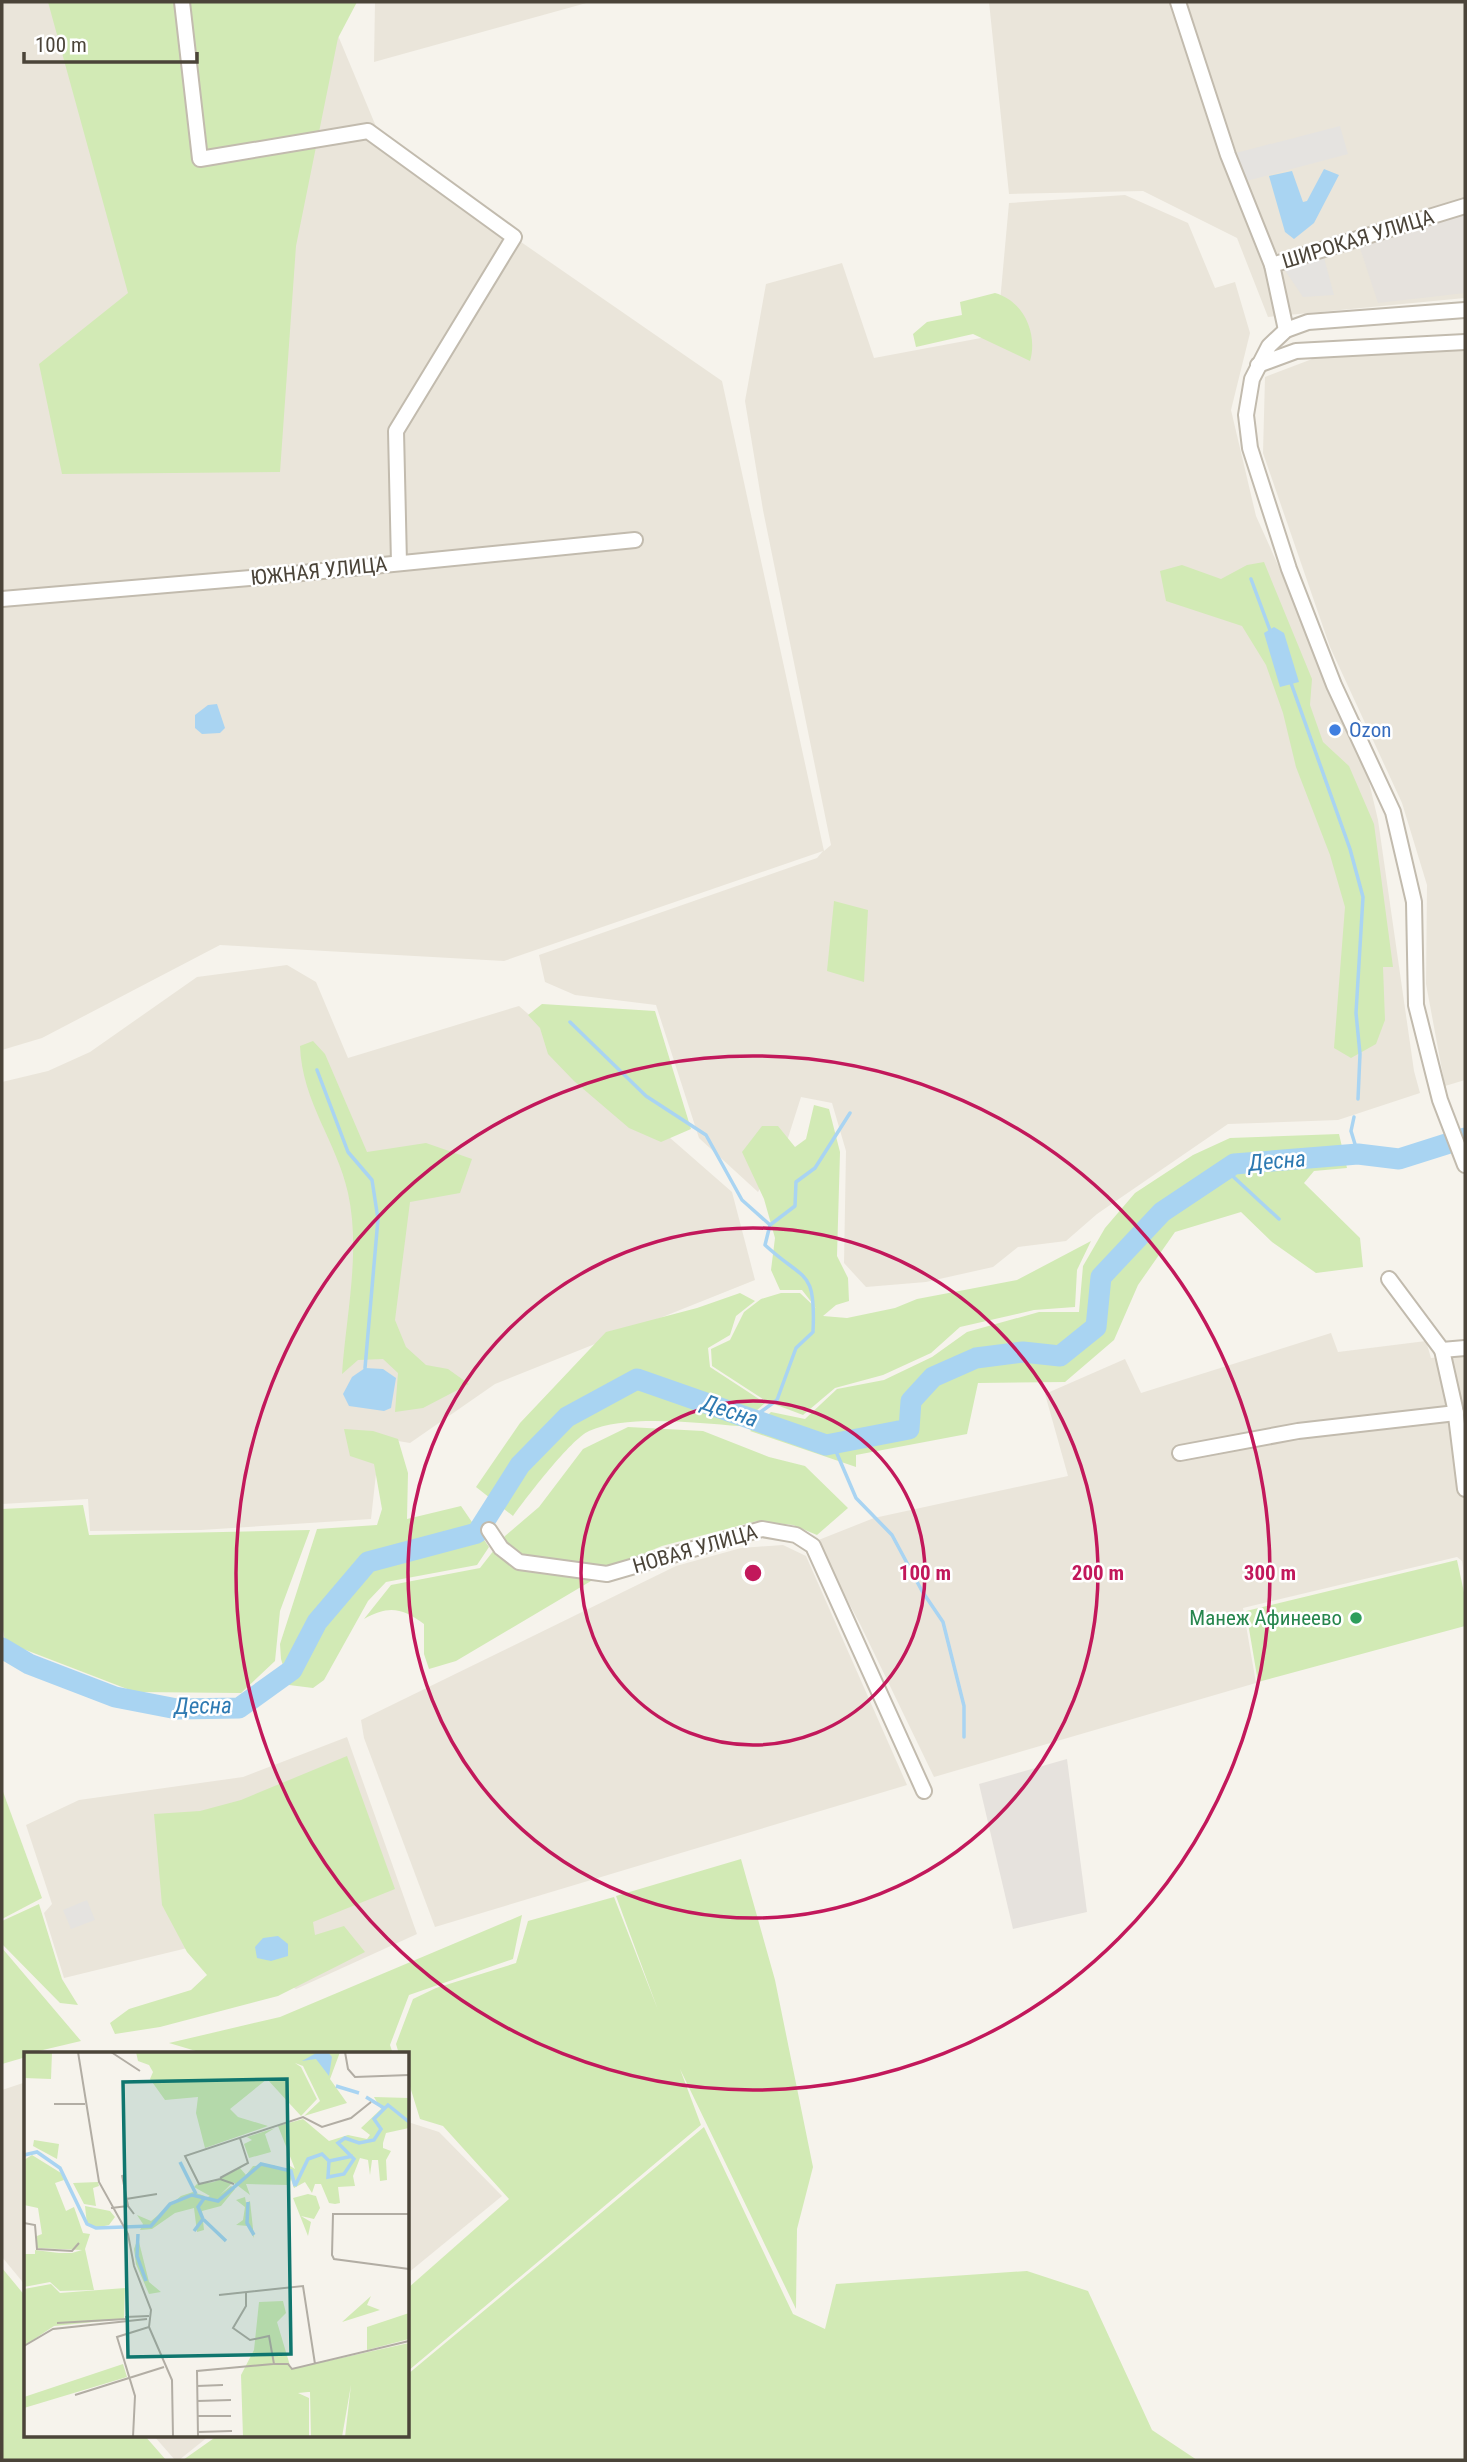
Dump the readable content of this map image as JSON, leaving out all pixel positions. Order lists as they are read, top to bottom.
{
  "streets": {
    "street": ["ШИРОКАЯ УЛИЦА", "ЮЖНАЯ УЛИЦА", "НОВАЯ УЛИЦА"]
  },
  "water": ["Десна"],
  "places": ["Ozon", "Манеж Афинеево"],
  "scale_bar": "100 m",
  "rings": ["100 m", "200 m", "300 m"]
}
